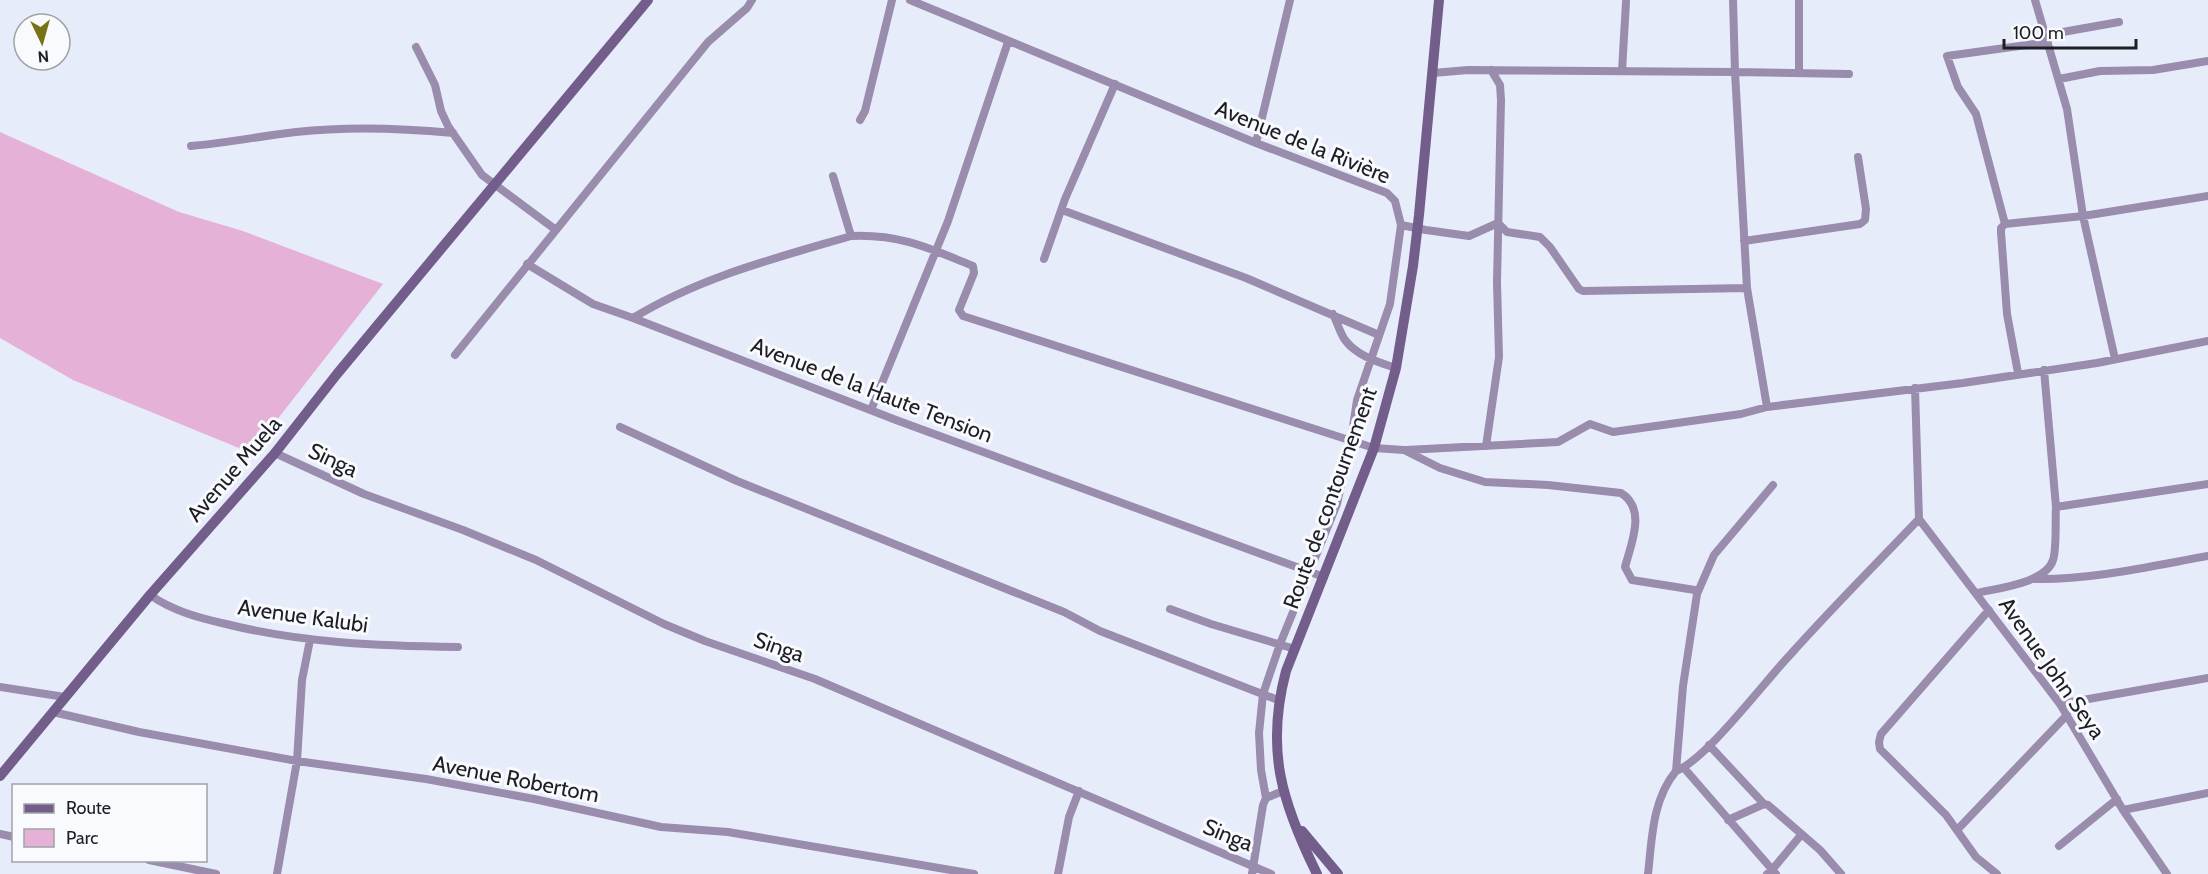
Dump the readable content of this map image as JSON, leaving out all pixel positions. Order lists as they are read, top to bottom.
{
  "streets": {
    "street": [
      "Avenue de la Rivière",
      "Avenue de la Haute Tension",
      "Singa",
      "Avenue Muela",
      "Route de contournement",
      "Avenue Kalubi",
      "Avenue John Seya",
      "Avenue Robertom"
    ]
  },
  "crossings": [
    ["Avenue de la Haute Tension", "Route de contournement"],
    ["Singa", "Avenue Muela"],
    ["Avenue Muela", "Avenue Kalubi"],
    ["Avenue Muela", "Avenue Robertom"]
  ],
  "legend": ["Route", "Parc"],
  "scale_bar": "100 m",
  "north": "bottom"
}
